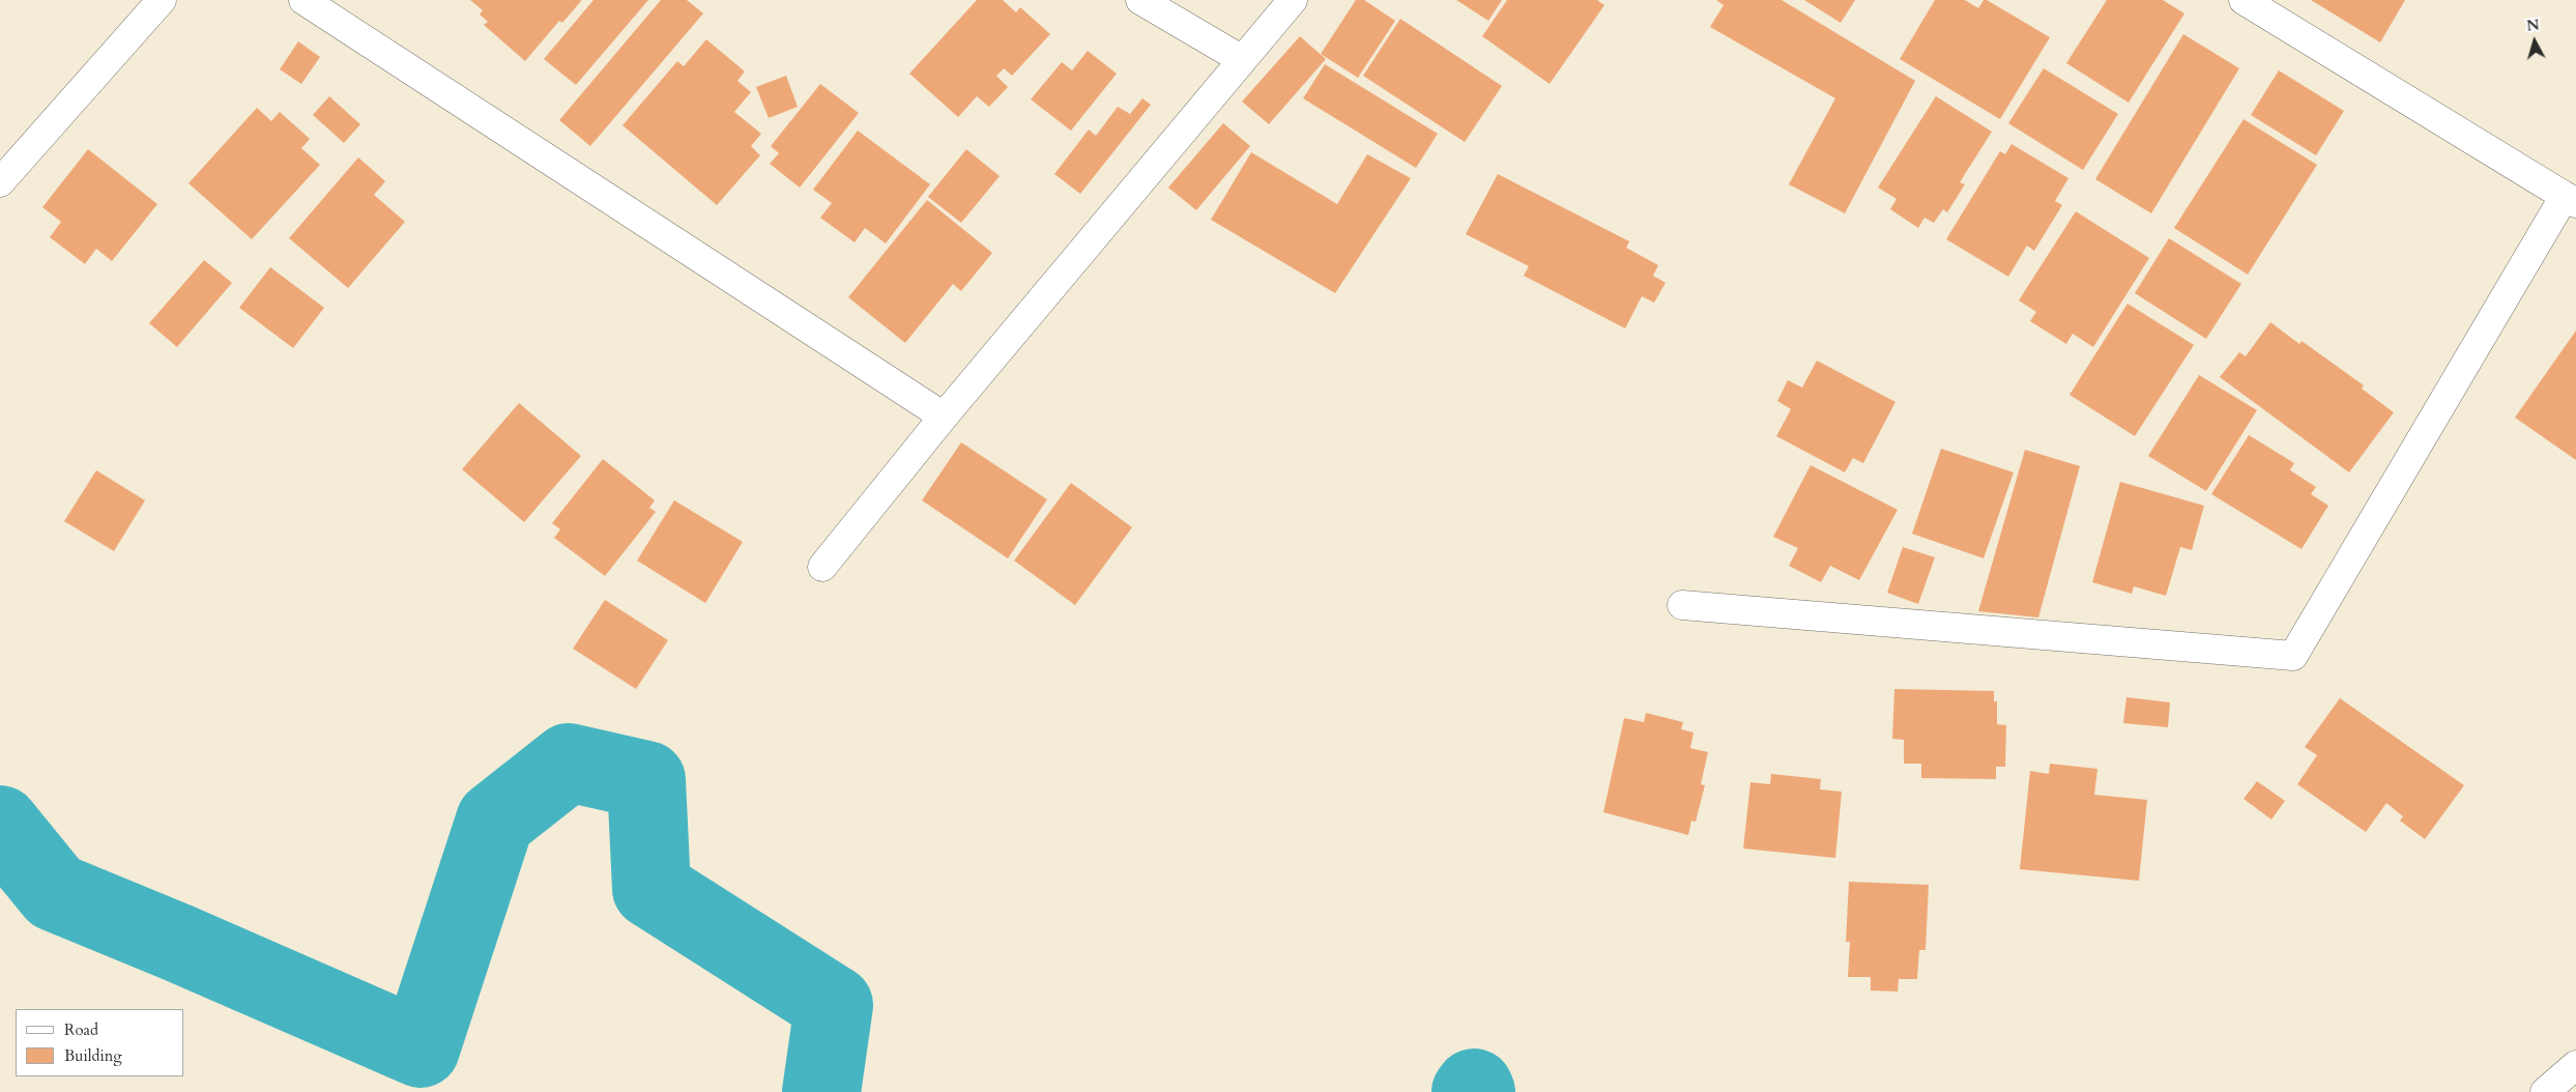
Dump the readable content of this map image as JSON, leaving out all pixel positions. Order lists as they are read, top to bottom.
{
  "legend": ["Road", "Building"],
  "north": "top"
}
